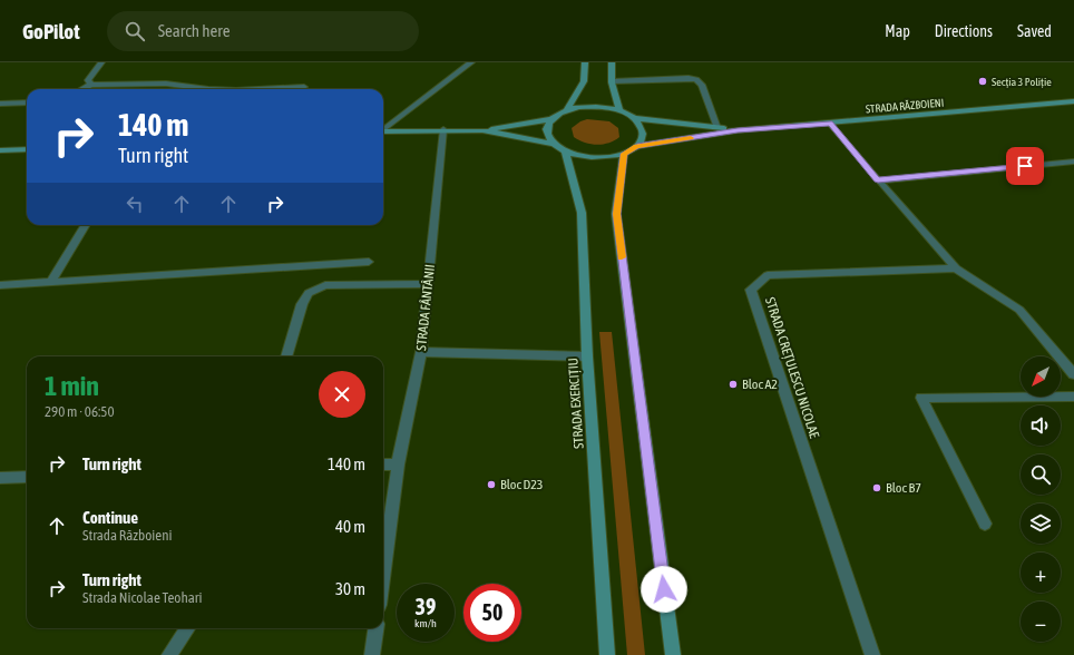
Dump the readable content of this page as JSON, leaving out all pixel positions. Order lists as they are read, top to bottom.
{
  "streets": {
    "main road": ["STRADA RĂZBOIENI", "STRADA EXERCIȚIU"],
    "street": ["STRADA FÂNTÂNII", "STRADA CREȚULESCU NICOLAE"]
  },
  "places": [
    "Secția 3 Poliție",
    "Bloc A2",
    "Bloc D23",
    "Bloc B7"
  ],
  "north": "bottom left",
  "page": {
    "header": "GoPilot",
    "search": "Search here",
    "nav": ["Map", "Directions", "Saved"],
    "turn": ["140 m", "Turn right"],
    "map_buttons": ["+", "−"],
    "heading": ["1 min", "290 m · 06:50"],
    "list": [
      {
        "name": "Turn right",
        "value": "140 m"
      },
      {
        "name": "Continue",
        "note": "Strada Războieni",
        "value": "40 m"
      },
      {
        "name": "Turn right",
        "note": "Strada Nicolae Teohari",
        "value": "30 m"
      }
    ],
    "speed": "39 km/h",
    "limit": "50"
  }
}
